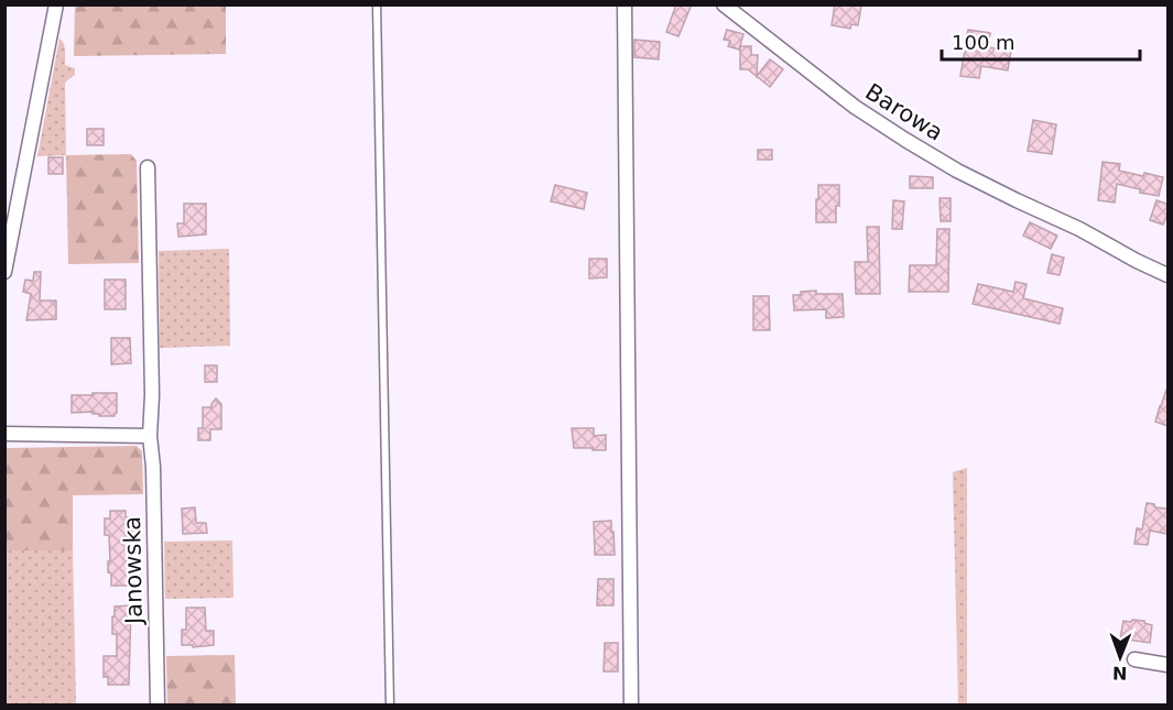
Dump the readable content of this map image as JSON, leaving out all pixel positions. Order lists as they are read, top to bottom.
{
  "streets": {
    "street": ["Barowa", "Janowska"]
  },
  "scale_bar": "100 m",
  "north": "bottom"
}
